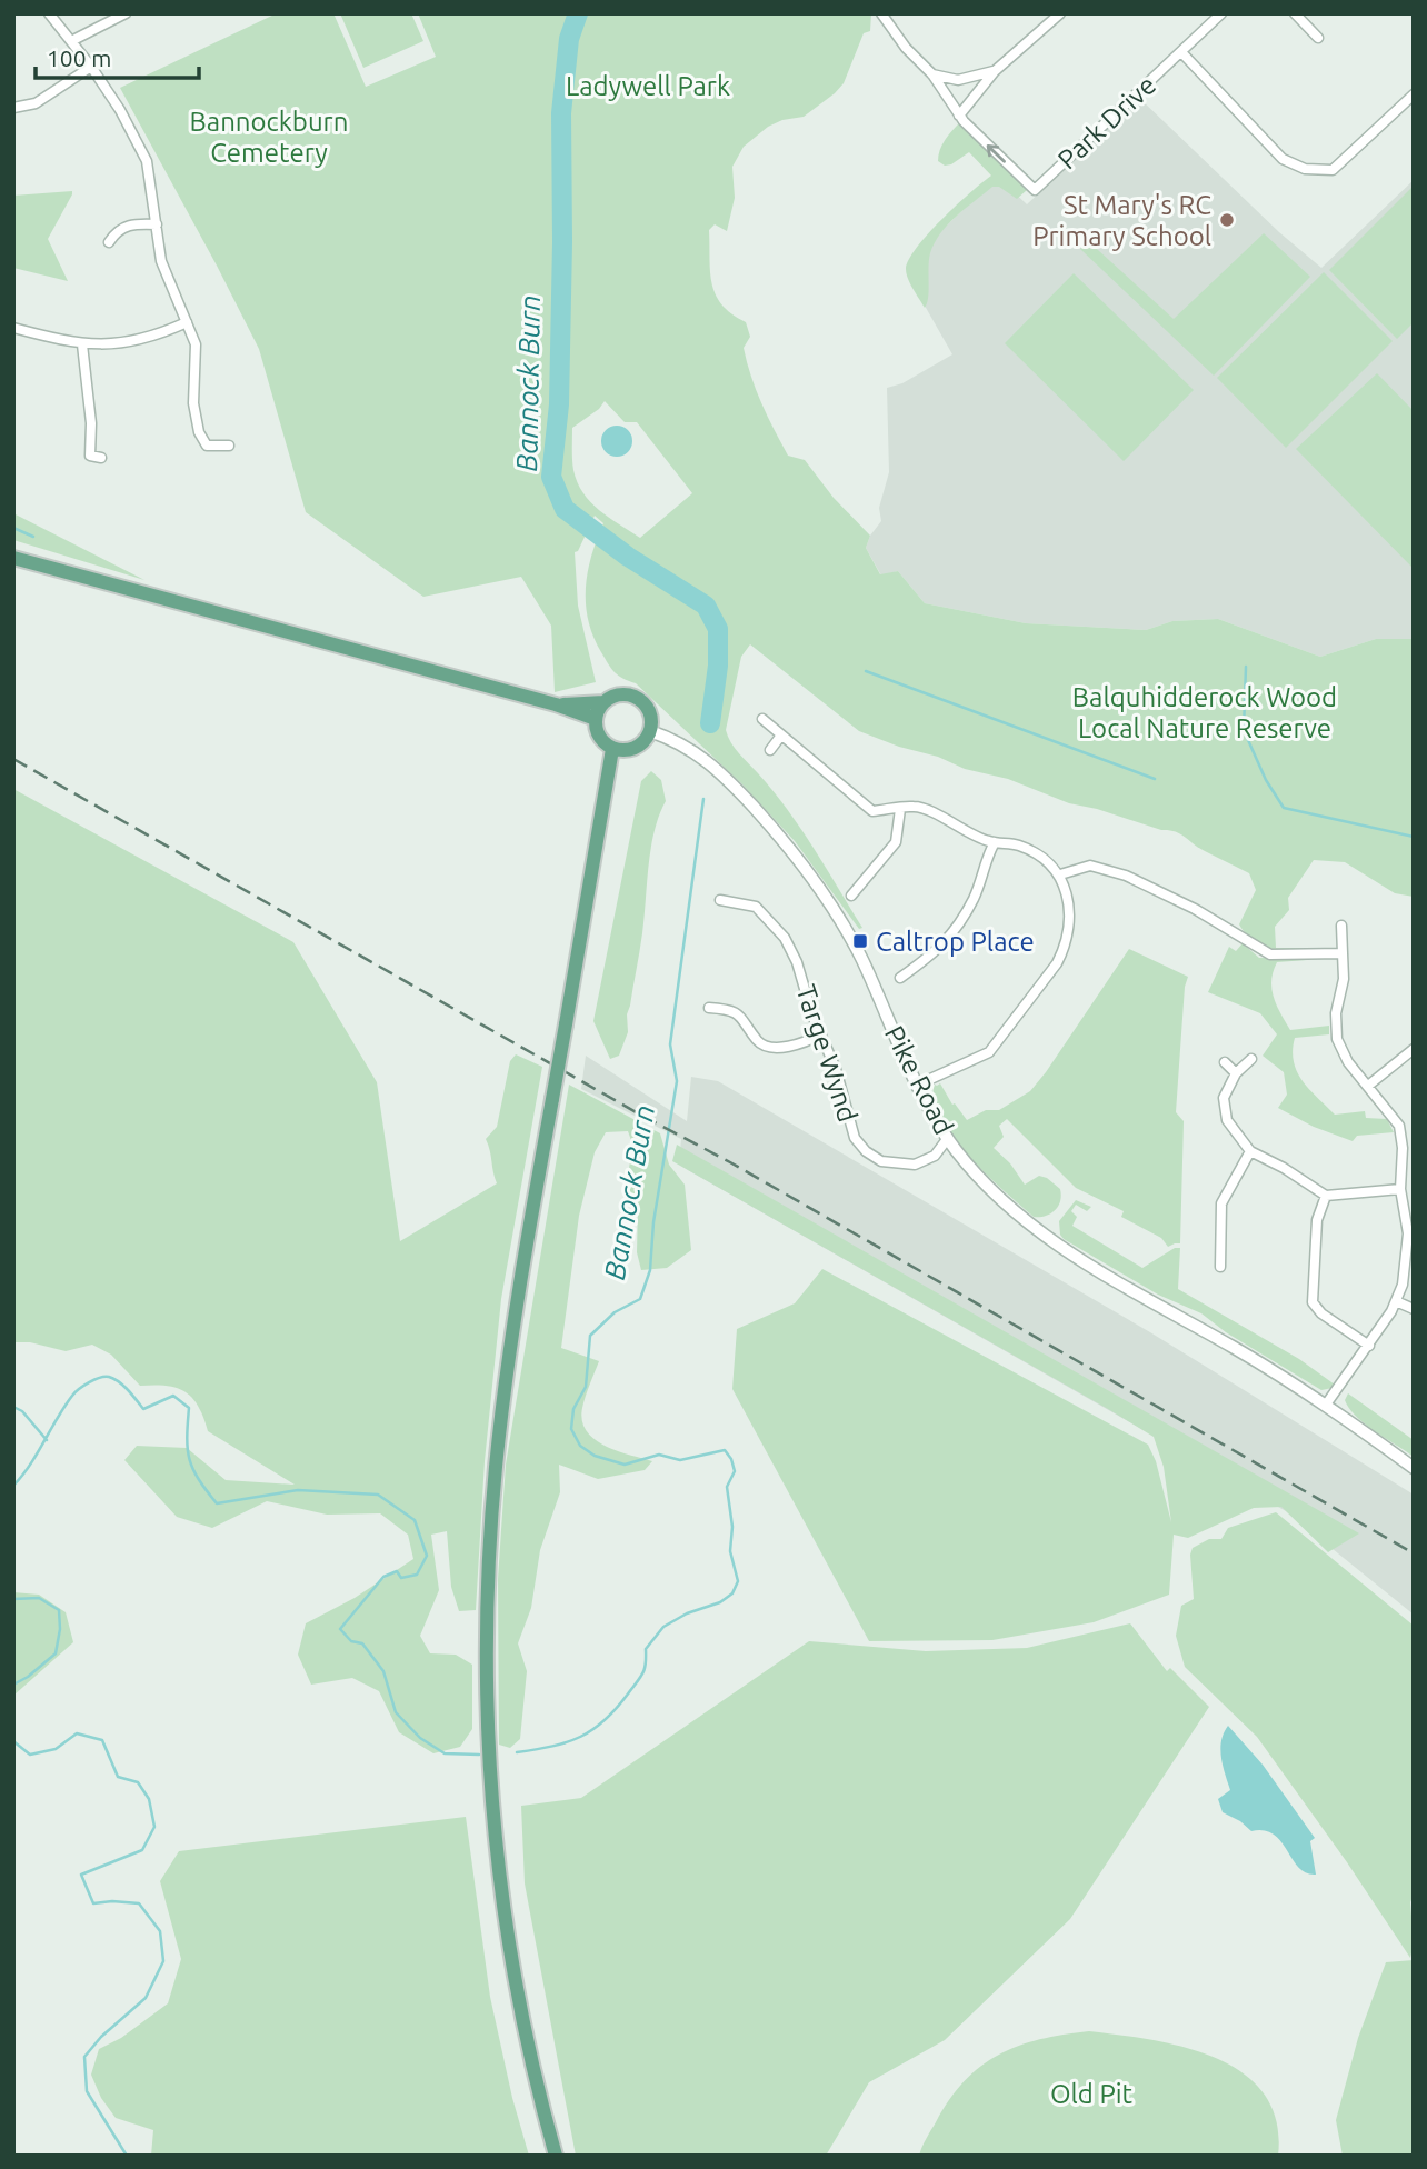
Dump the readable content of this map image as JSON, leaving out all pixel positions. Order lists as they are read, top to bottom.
{
  "streets": {
    "street": ["Park Drive", "Targe Wynd", "Pike Road"]
  },
  "crossings": [
    ["Targe Wynd", "Pike Road"]
  ],
  "water": ["Bannock Burn"],
  "parks": [
    "Ladywell Park",
    "Bannockburn Cemetery",
    "Balquhidderock Wood Local Nature Reserve",
    "Old Pit"
  ],
  "places": {
    "other": ["St Mary's RC Primary School"],
    "transit": ["Caltrop Place"]
  },
  "scale_bar": "100 m"
}
